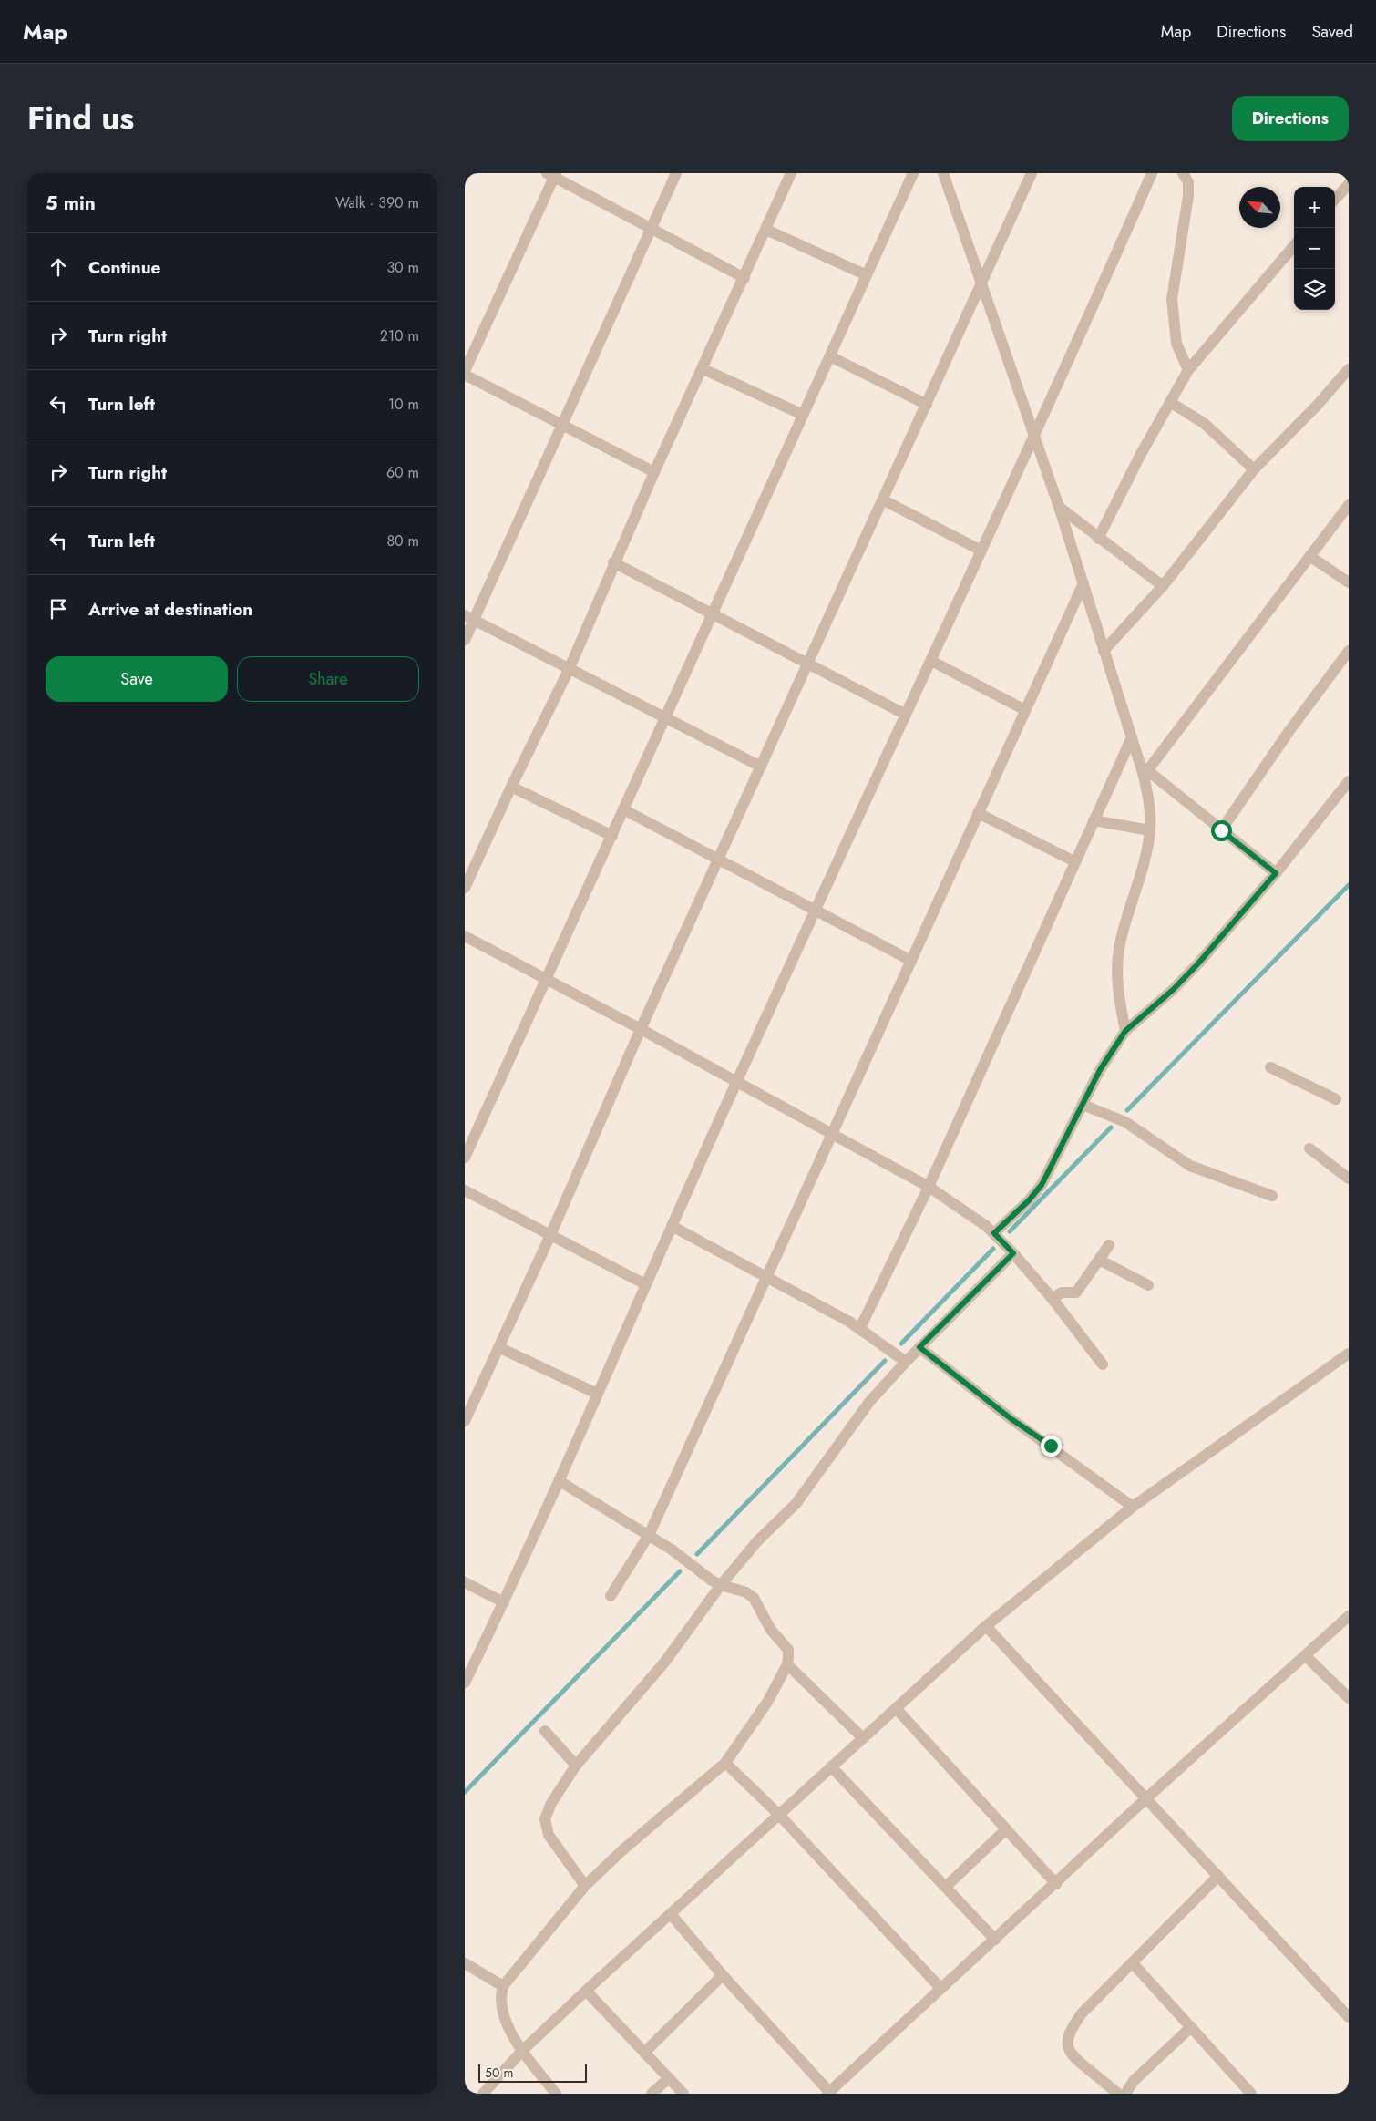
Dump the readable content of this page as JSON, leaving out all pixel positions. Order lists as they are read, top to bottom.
{
  "scale_bar": "50 m",
  "north": "top left",
  "page": {
    "header": "Map",
    "nav": ["Map", "Directions", "Saved"],
    "title": "Find us",
    "buttons": [
      "Directions",
      ["Save", "Share"]
    ],
    "heading": ["5 min", "Walk · 390 m"],
    "map_buttons": ["+", "−"],
    "list": [
      ["Continue", "30 m"],
      ["Turn right", "210 m"],
      ["Turn left", "10 m"],
      ["Turn right", "60 m"],
      ["Turn left", "80 m"],
      "Arrive at destination"
    ],
    "scale": "50 m"
  }
}
